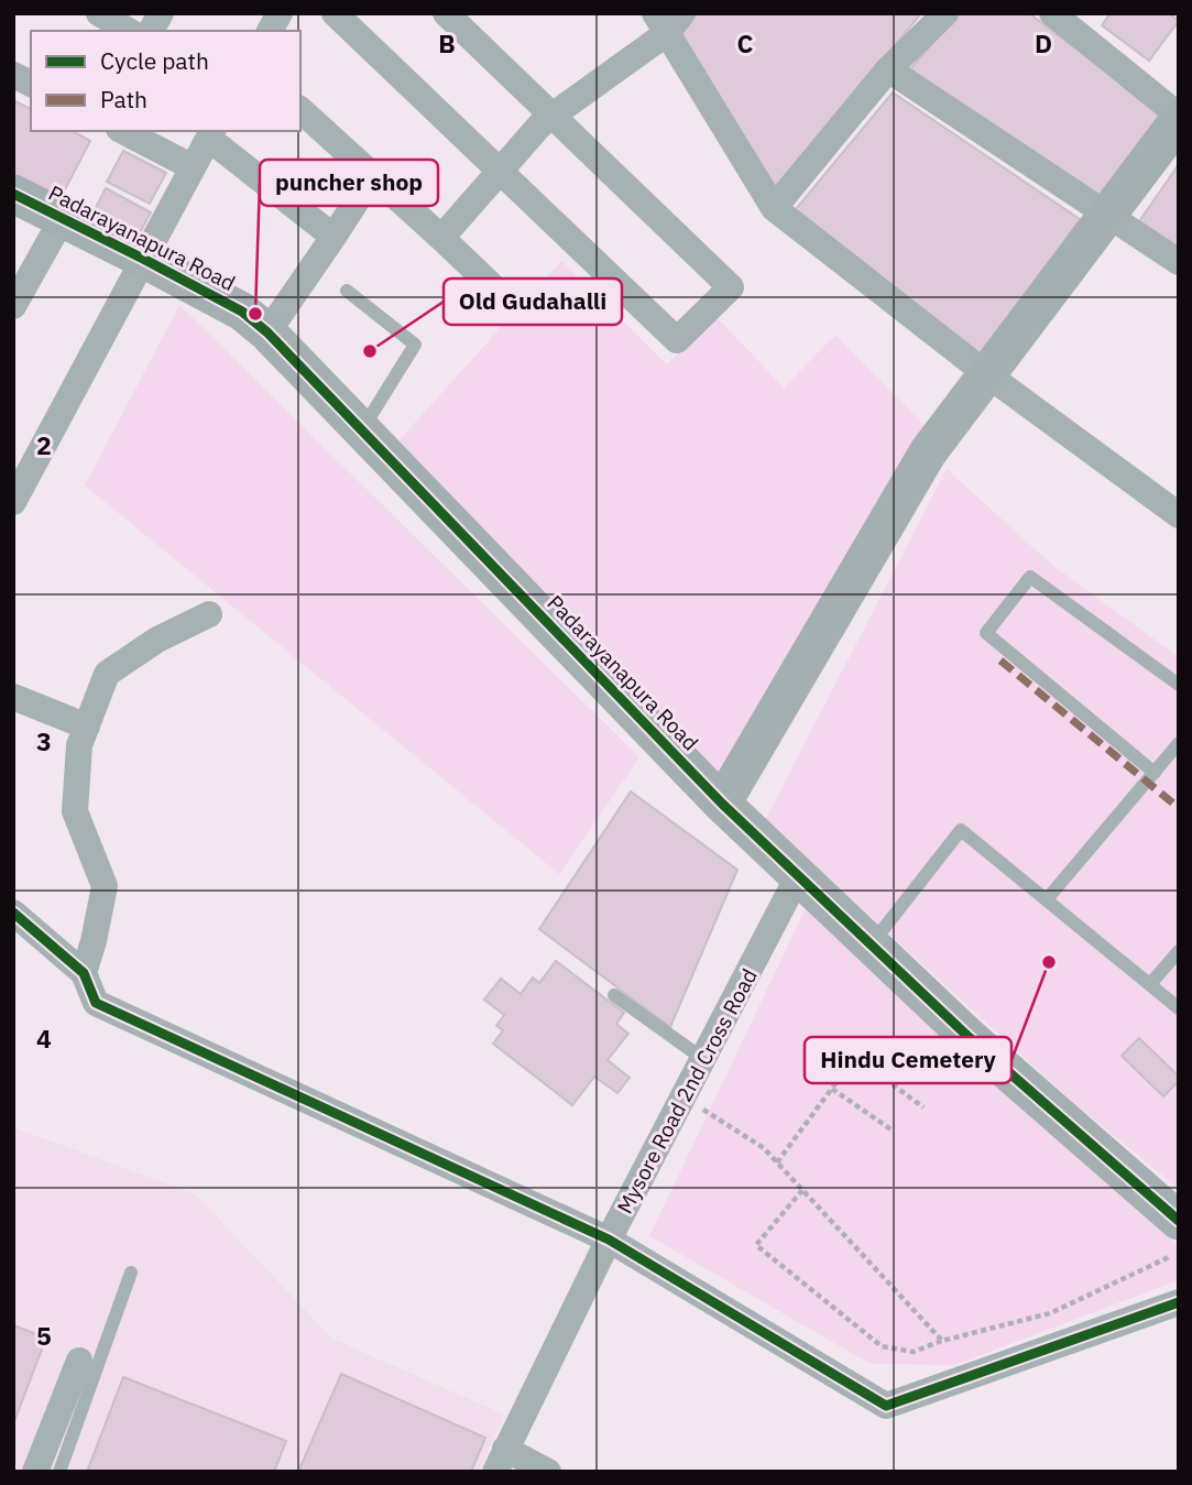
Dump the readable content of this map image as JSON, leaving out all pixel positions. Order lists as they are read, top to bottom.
{
  "streets": {
    "street": ["Padarayanapura Road", "Mysore Road 2nd Cross Road"]
  },
  "crossings": [
    ["Padarayanapura Road", "Mysore Road 2nd Cross Road"]
  ],
  "places": ["puncher shop", "Old Gudahalli", "Hindu Cemetery"],
  "legend": ["Cycle path", "Path"],
  "grid": {
    "columns": ["B", "C", "D"],
    "rows": [
      "2",
      "3",
      "4",
      "5"
    ]
  }
}
